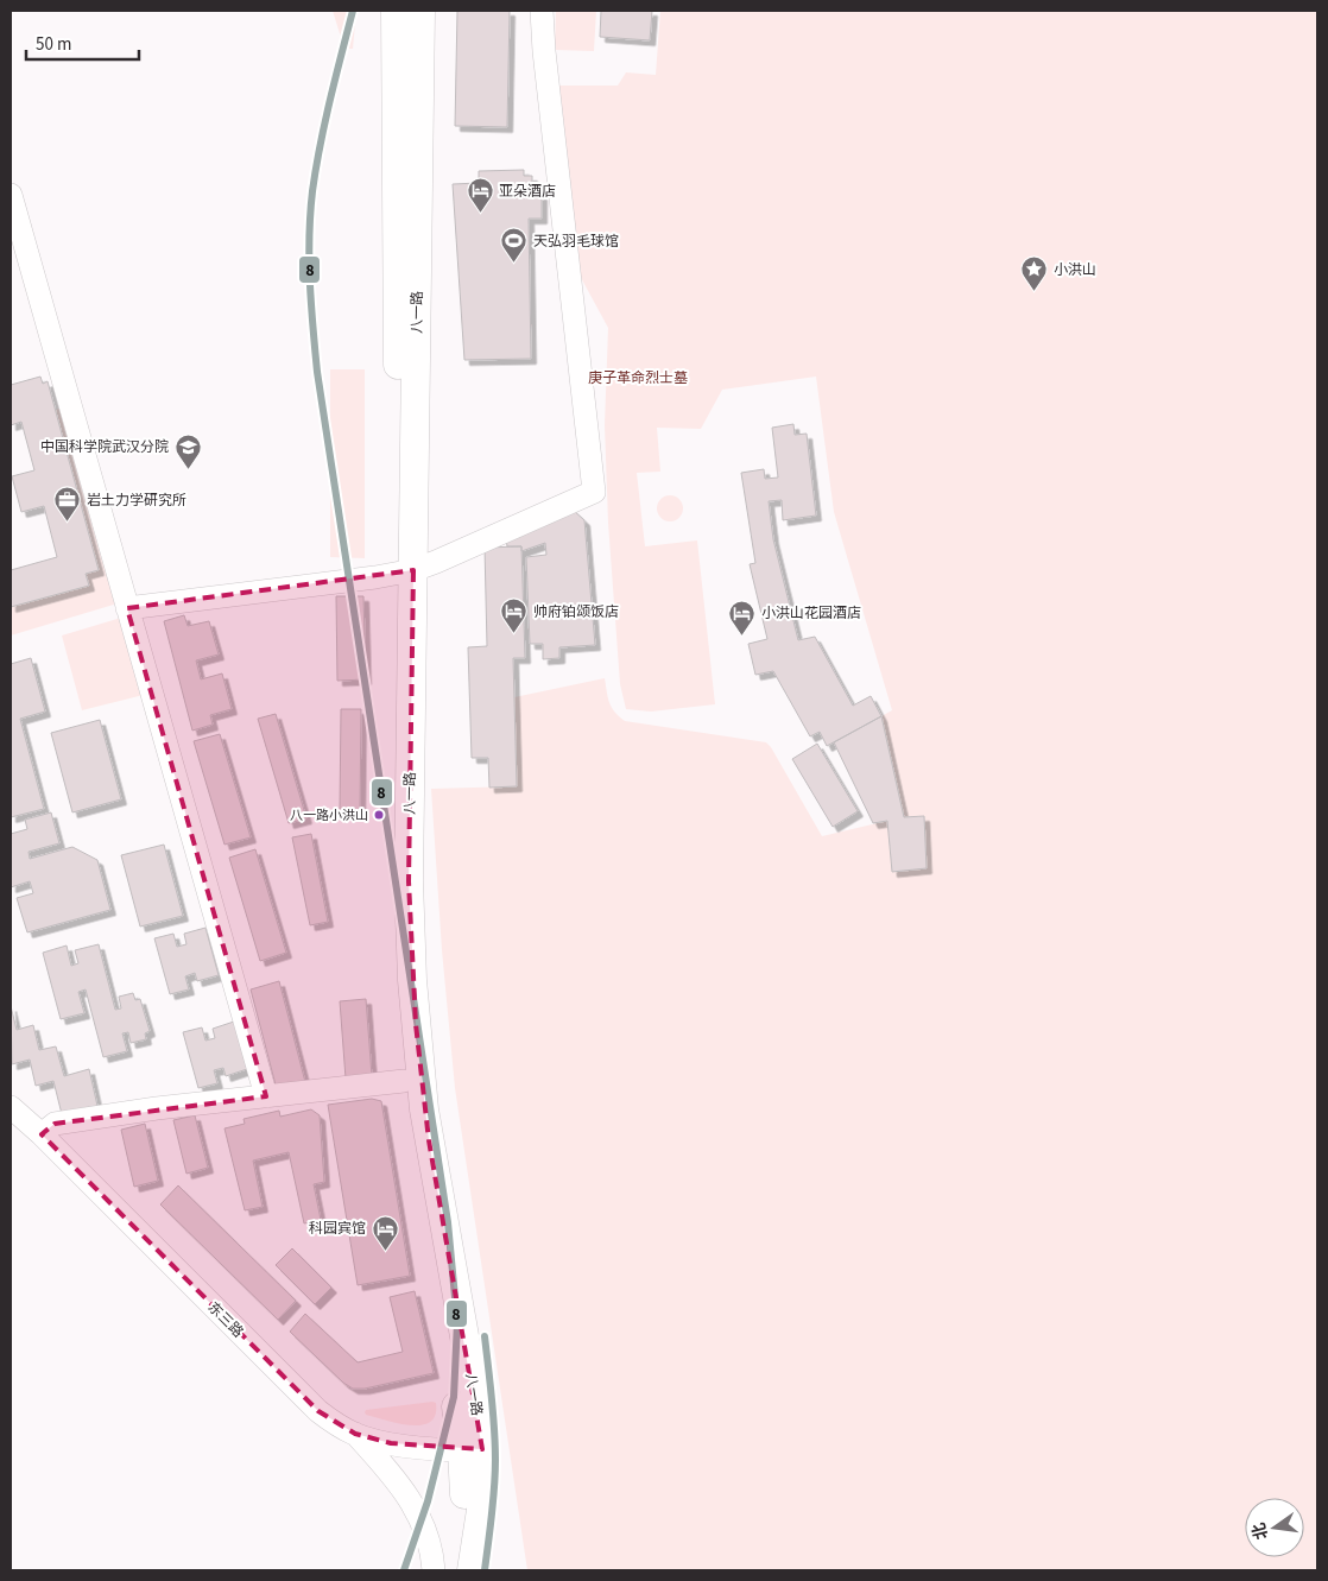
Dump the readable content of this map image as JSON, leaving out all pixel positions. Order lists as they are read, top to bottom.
{
  "streets": {
    "main road": ["八一路"],
    "street": ["东三路"]
  },
  "crossings": [
    ["八一路", "东三路"]
  ],
  "parks": ["庚子革命烈士墓"],
  "places": {
    "hotel": [
      "亚朵酒店",
      "帅府铂颂饭店",
      "小洪山花园酒店",
      "科园宾馆"
    ],
    "sports": ["天弘羽毛球馆"],
    "place": ["小洪山"],
    "school or university": ["中国科学院武汉分院"],
    "office": ["岩土力学研究所"],
    "other": ["八一路小洪山"]
  },
  "lines": ["transit line 8"],
  "scale_bar": "50 m",
  "north": "left"
}
